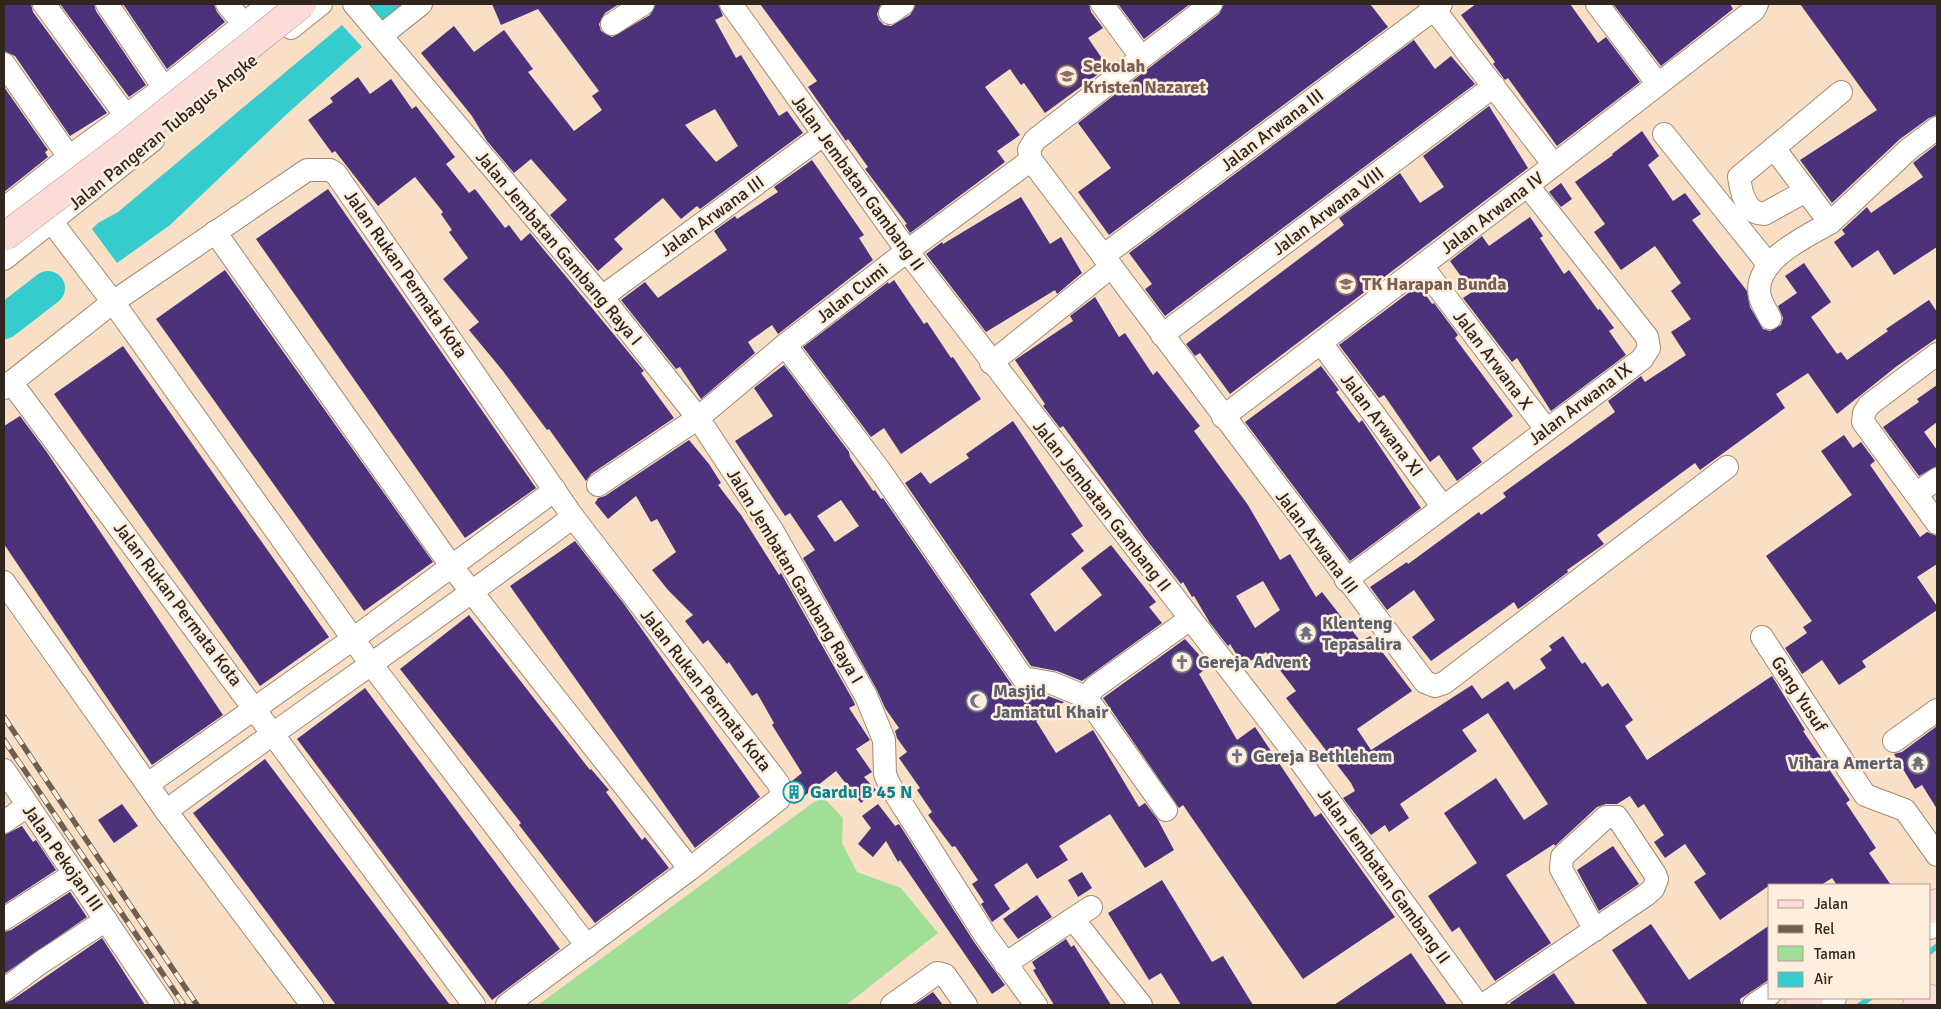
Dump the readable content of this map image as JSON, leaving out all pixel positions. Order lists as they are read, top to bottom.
{
  "streets": {
    "main road": ["Jalan Pangeran Tubagus Angke"],
    "street": [
      "Jalan Arwana III",
      "Jalan Jembatan Gambang II",
      "Jalan Arwana VIII",
      "Jalan Arwana IV",
      "Jalan Jembatan Gambang Raya I",
      "Jalan Rukan Permata Kota",
      "Jalan Cumi",
      "Jalan Arwana X",
      "Jalan Arwana IX",
      "Jalan Arwana XI",
      "Gang Yusuf",
      "Jalan Pekojan III"
    ]
  },
  "crossings": [
    ["Jalan Arwana III", "Jalan Jembatan Gambang II"],
    ["Jalan Arwana III", "Jalan Arwana VIII"],
    ["Jalan Arwana III", "Jalan Arwana IV"],
    ["Jalan Arwana III", "Jalan Jembatan Gambang Raya I"],
    ["Jalan Arwana III", "Jalan Cumi"],
    ["Jalan Arwana III", "Jalan Arwana IX"],
    ["Jalan Jembatan Gambang II", "Jalan Cumi"],
    ["Jalan Arwana IV", "Jalan Arwana X"],
    ["Jalan Arwana IV", "Jalan Arwana IX"],
    ["Jalan Arwana IV", "Jalan Arwana XI"],
    ["Jalan Jembatan Gambang Raya I", "Jalan Cumi"],
    ["Jalan Arwana X", "Jalan Arwana IX"],
    ["Jalan Arwana IX", "Jalan Arwana XI"]
  ],
  "places": {
    "school or university": ["Sekolah Kristen Nazaret", "TK Harapan Bunda"],
    "temple": ["Klenteng Tepasalira", "Vihara Amerta"],
    "church": ["Gereja Advent", "Gereja Bethlehem"],
    "mosque": ["Masjid Jamiatul Khair"],
    "building": ["Gardu B 45 N"]
  },
  "legend": [
    "Jalan",
    "Rel",
    "Taman",
    "Air"
  ]
}
